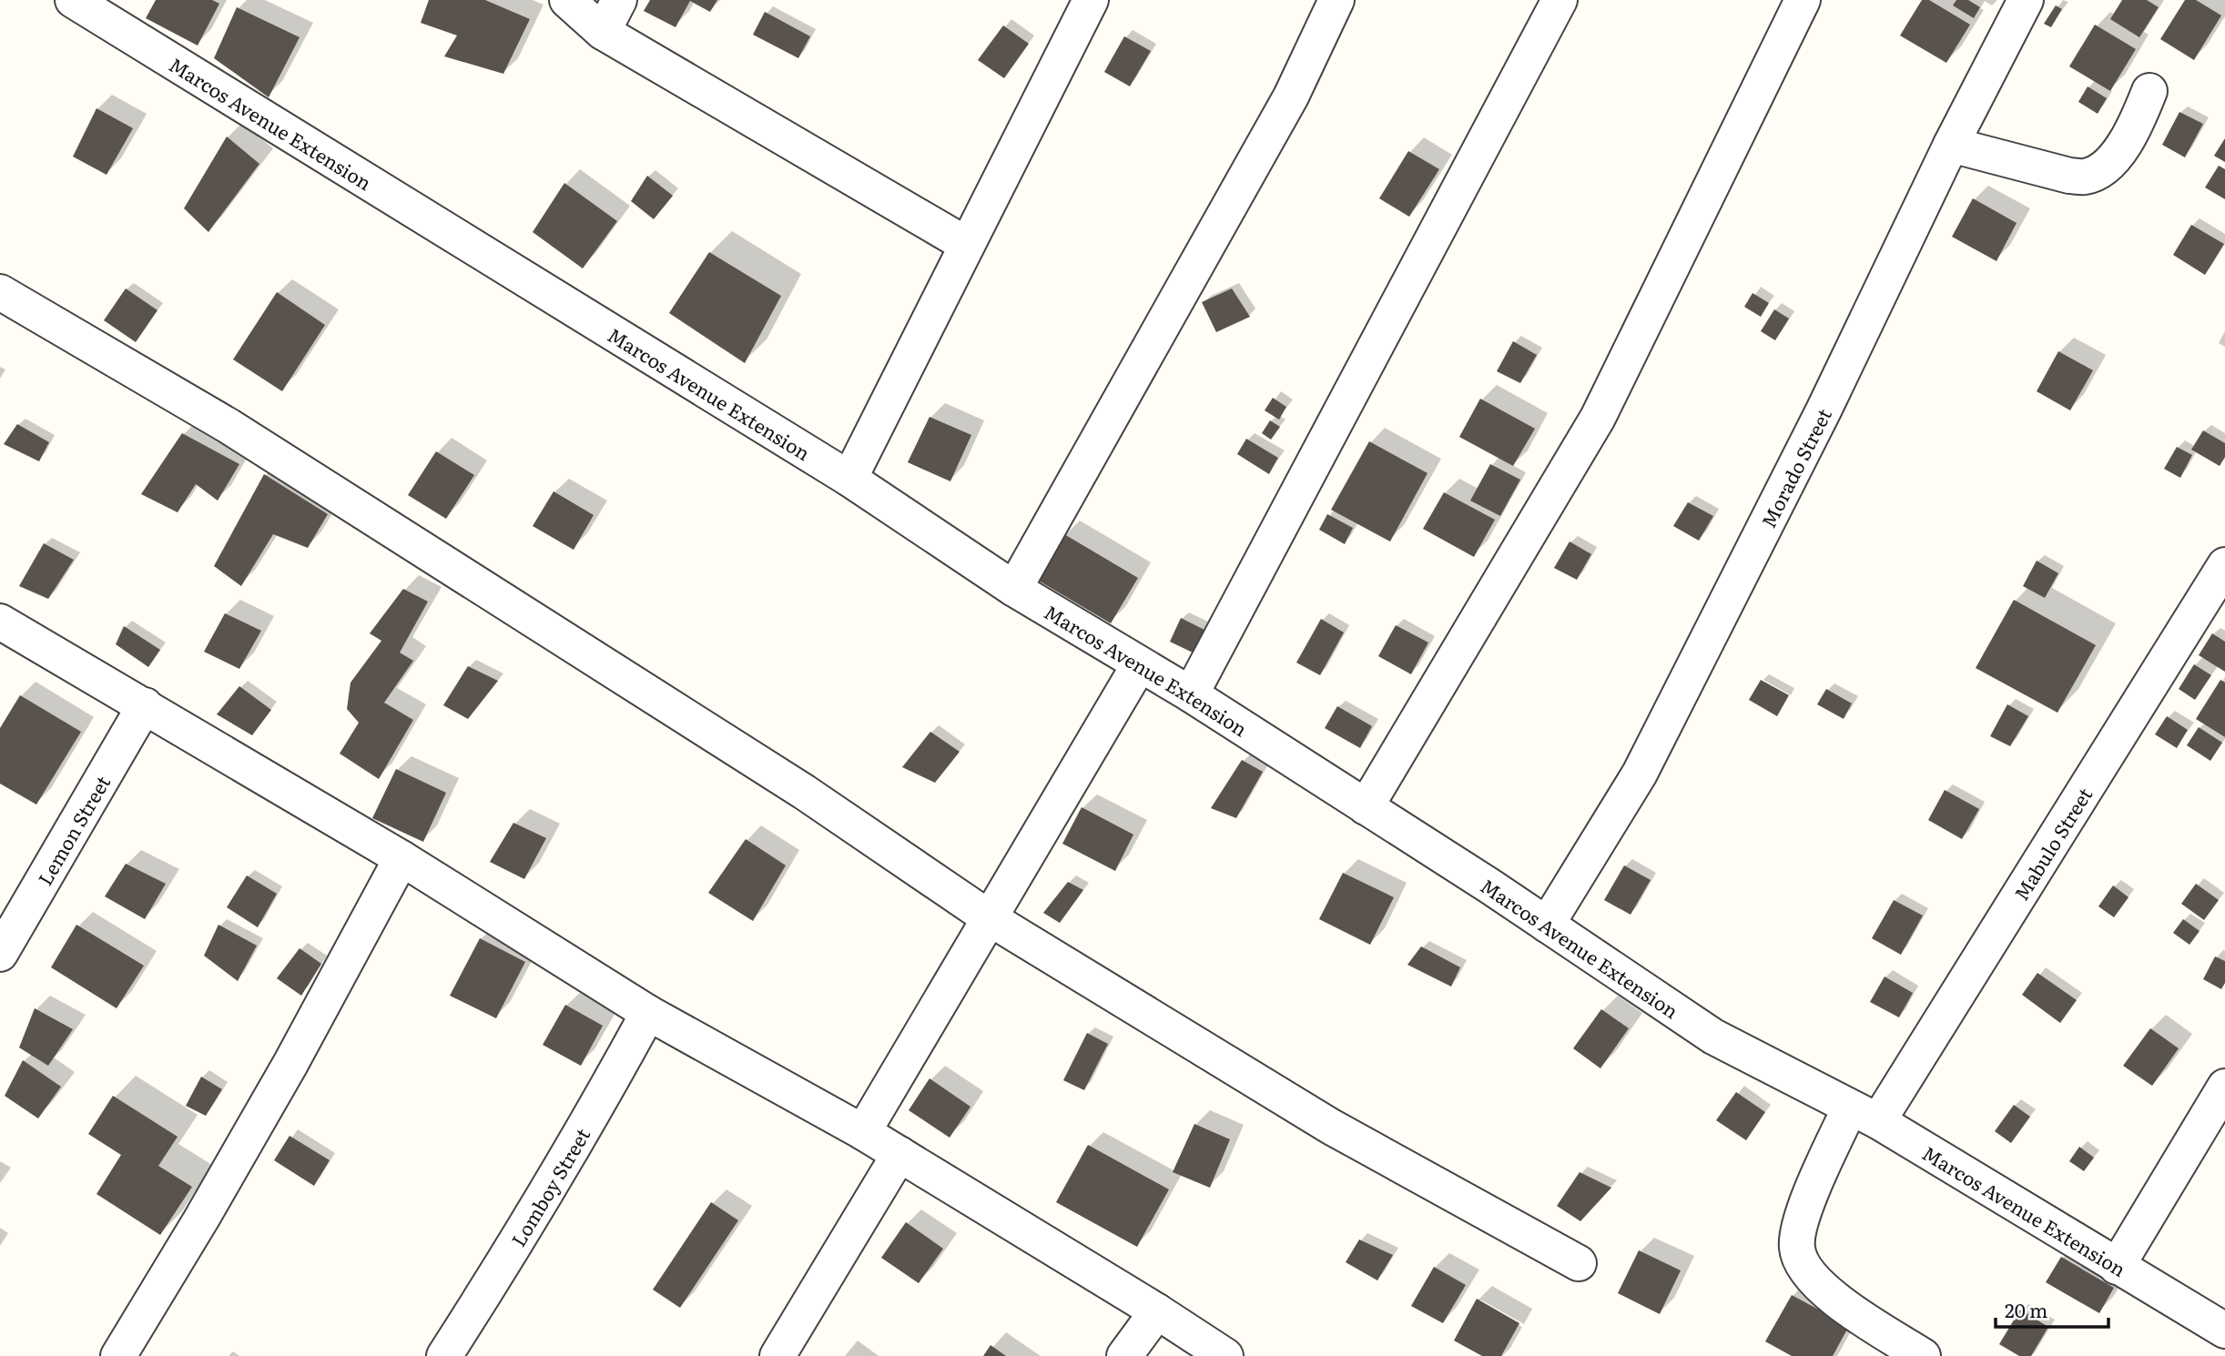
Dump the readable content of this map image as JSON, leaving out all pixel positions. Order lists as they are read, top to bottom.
{
  "streets": {
    "street": [
      "Marcos Avenue Extension",
      "Morado Street",
      "Lemon Street",
      "Mabulo Street",
      "Lomboy Street"
    ]
  },
  "crossings": [
    ["Marcos Avenue Extension", "Morado Street"],
    ["Marcos Avenue Extension", "Mabulo Street"]
  ],
  "scale_bar": "20 m"
}
